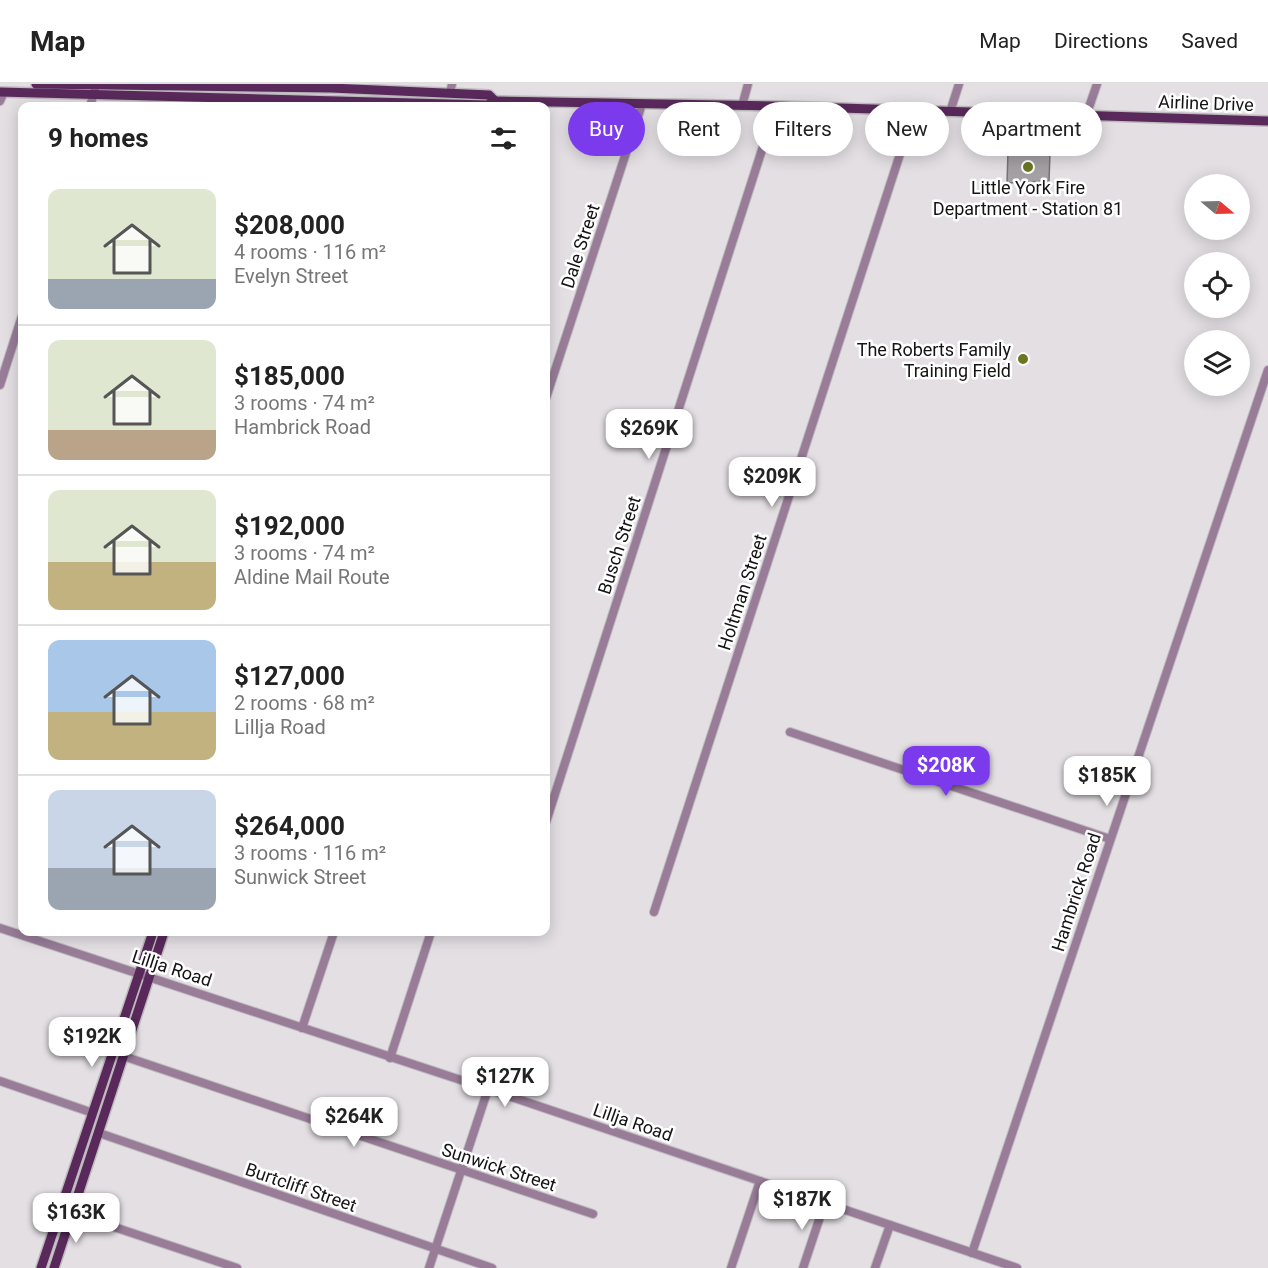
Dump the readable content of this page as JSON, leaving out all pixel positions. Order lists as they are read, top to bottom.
{
  "streets": {
    "main road": ["Airline Drive"],
    "street": [
      "Dale Street",
      "Busch Street",
      "Holtman Street",
      "Hambrick Road",
      "Lillja Road",
      "Sunwick Street",
      "Burtcliff Street"
    ]
  },
  "crossings": [
    ["Hambrick Road", "Lillja Road"]
  ],
  "places": ["Little York Fire Department - Station 81", "The Roberts Family Training Field"],
  "north": "right",
  "page": {
    "header": "Map",
    "nav": ["Map", "Directions", "Saved"],
    "chip": [
      "Buy",
      "Rent",
      "Filters",
      "New",
      "Apartment"
    ],
    "heading": "9 homes",
    "list": [
      {
        "name": "$208,000",
        "note": "4 rooms · 116 m² · Evelyn Street"
      },
      {
        "name": "$185,000",
        "note": "3 rooms · 74 m² · Hambrick Road"
      },
      {
        "name": "$192,000",
        "note": "3 rooms · 74 m² · Aldine Mail Route"
      },
      {
        "name": "$127,000",
        "note": "2 rooms · 68 m² · Lillja Road"
      },
      {
        "name": "$264,000",
        "note": "3 rooms · 116 m² · Sunwick Street"
      }
    ],
    "price": [
      "$269K",
      "$209K",
      "$208K",
      "$185K",
      "$192K",
      "$127K",
      "$264K",
      "$187K",
      "$163K"
    ]
  }
}
